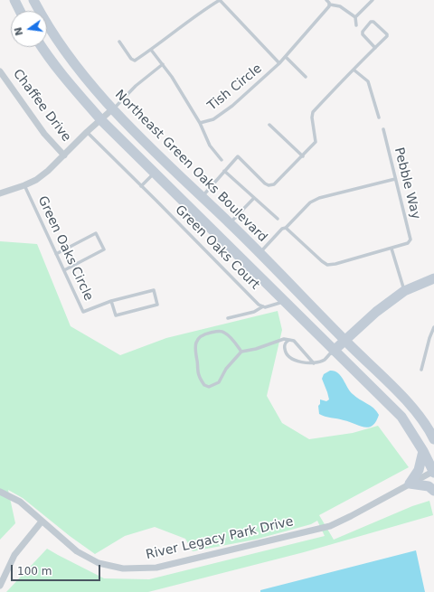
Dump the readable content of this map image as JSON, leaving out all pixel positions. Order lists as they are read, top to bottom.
{
  "streets": {
    "main road": ["Northeast Green Oaks Boulevard"],
    "street": ["Chaffee Drive", "River Legacy Park Drive"],
    "lane": [
      "Tish Circle",
      "Pebble Way",
      "Green Oaks Court",
      "Green Oaks Circle"
    ]
  },
  "scale_bar": "100 m",
  "north": "left"
}
